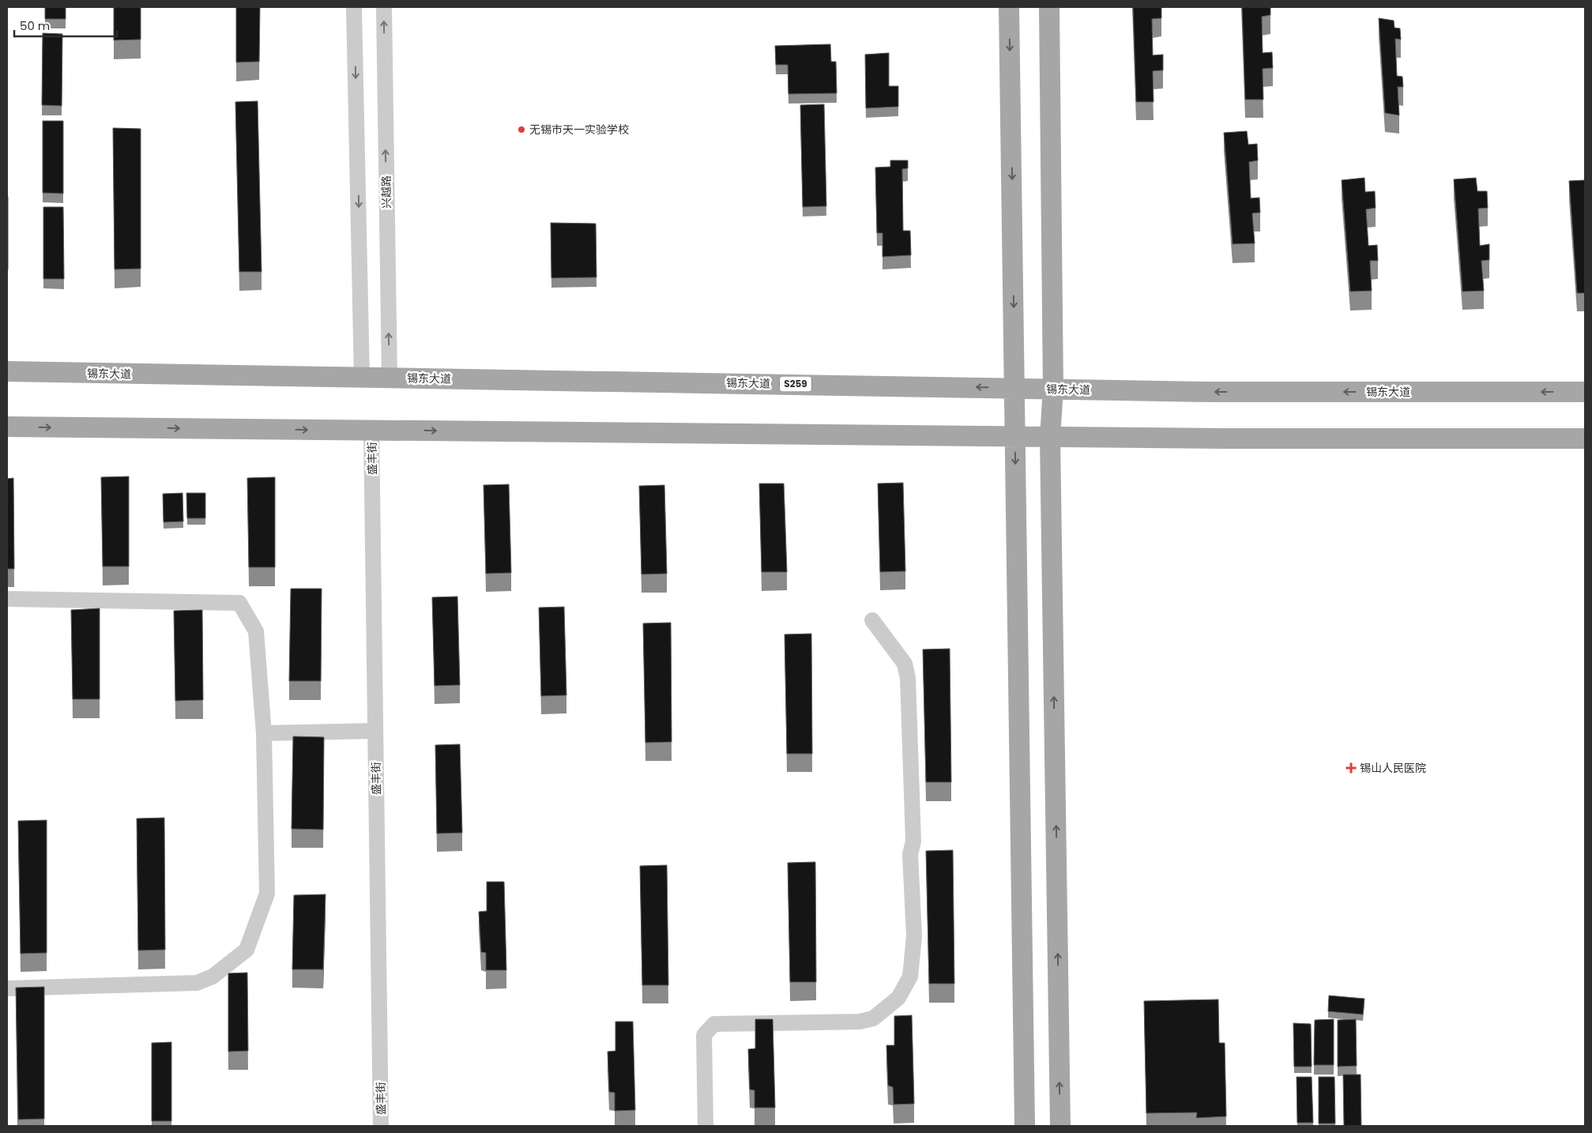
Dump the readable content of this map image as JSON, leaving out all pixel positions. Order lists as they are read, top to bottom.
{
  "streets": {
    "main road": ["锡东大道", "S259"],
    "street": ["兴越路", "盛丰街"]
  },
  "crossings": [
    ["兴越路", "锡东大道"]
  ],
  "places": {
    "other": ["无锡市天一实验学校"],
    "health": ["锡山人民医院"]
  },
  "scale_bar": "50 m"
}
